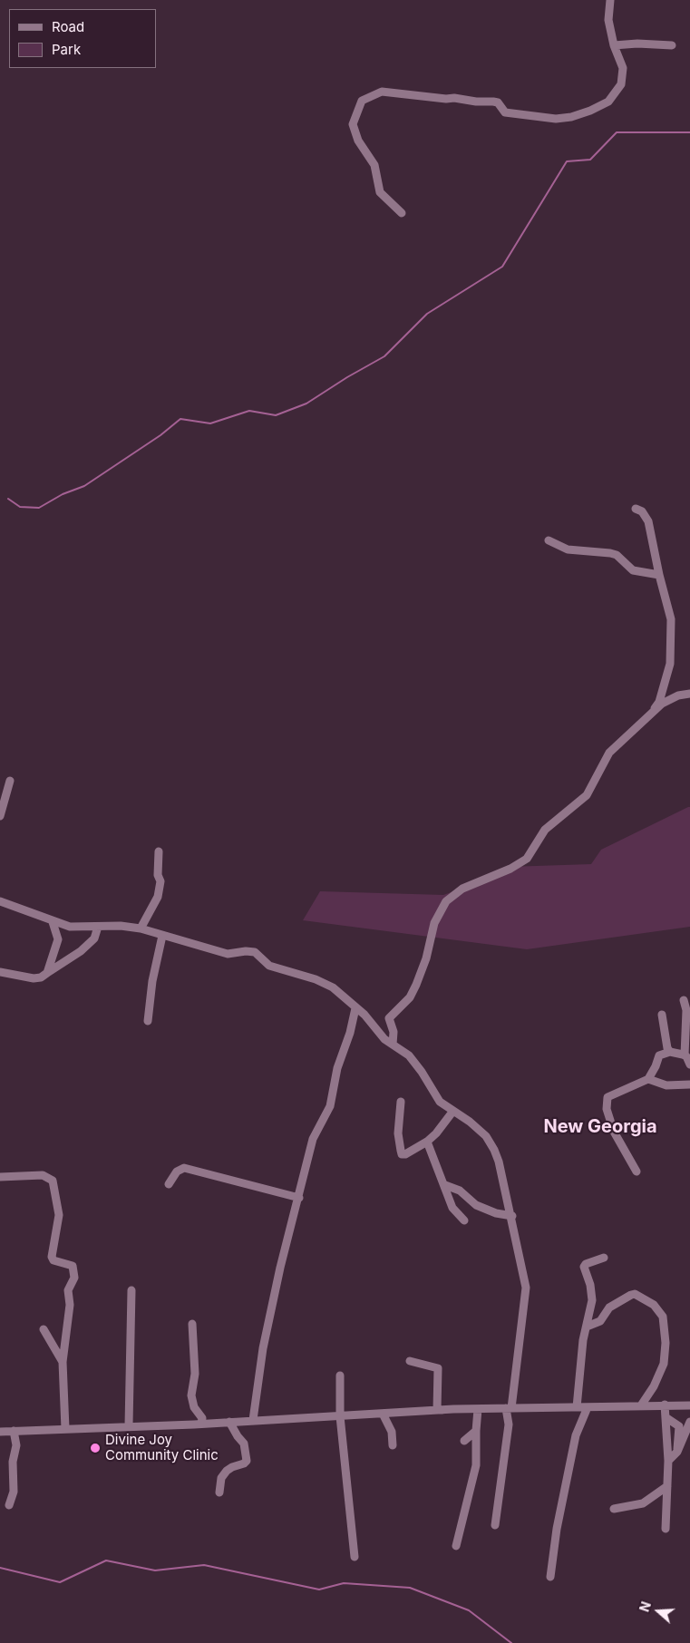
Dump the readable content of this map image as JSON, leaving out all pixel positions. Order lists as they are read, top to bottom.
{
  "districts": ["New Georgia"],
  "places": ["Divine Joy Community Clinic"],
  "legend": ["Road", "Park"],
  "north": "left"
}
